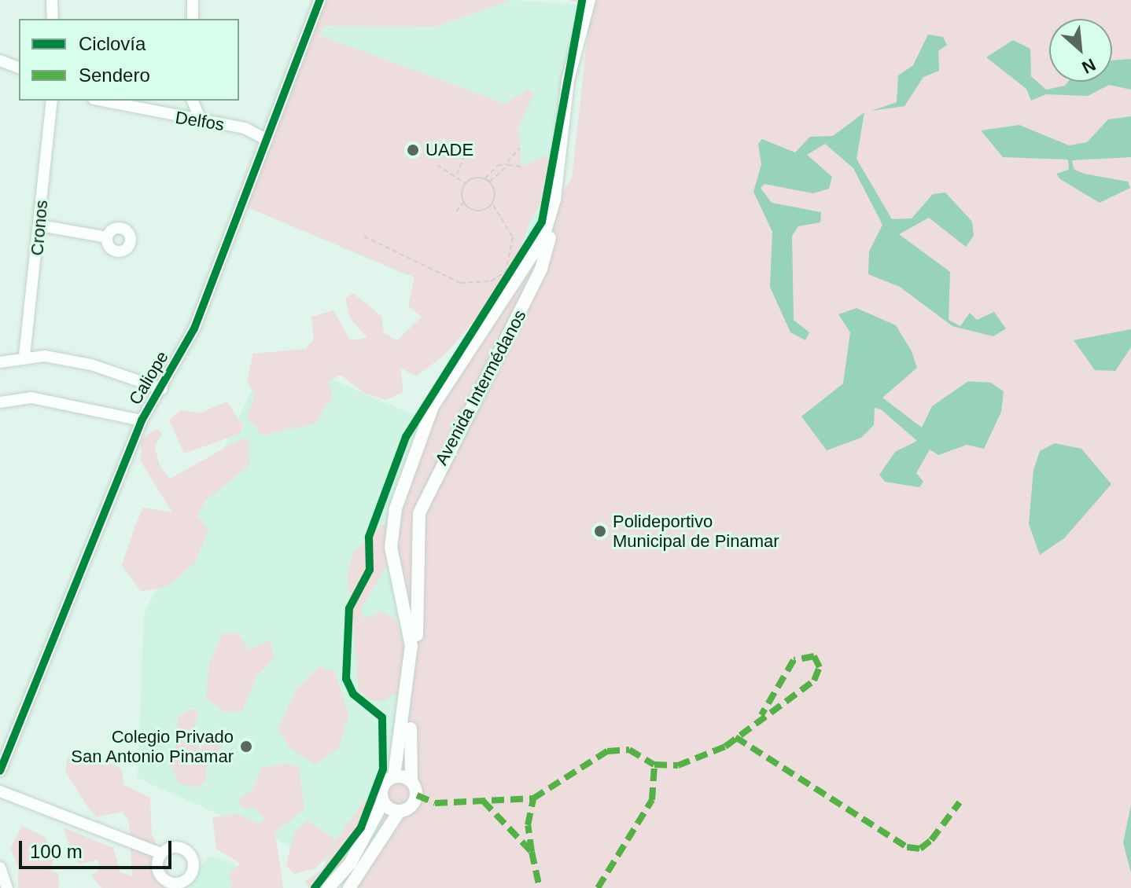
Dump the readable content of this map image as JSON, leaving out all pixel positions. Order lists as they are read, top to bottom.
{
  "streets": {
    "main road": ["Avenida Intermédanos"],
    "street": ["Delfos", "Cronos", "Caliope"]
  },
  "crossings": [
    ["Delfos", "Caliope"]
  ],
  "places": ["UADE", "Polideportivo Municipal de Pinamar", "Colegio Privado San Antonio Pinamar"],
  "legend": ["Ciclovía", "Sendero"],
  "scale_bar": "100 m",
  "north": "bottom right"
}
